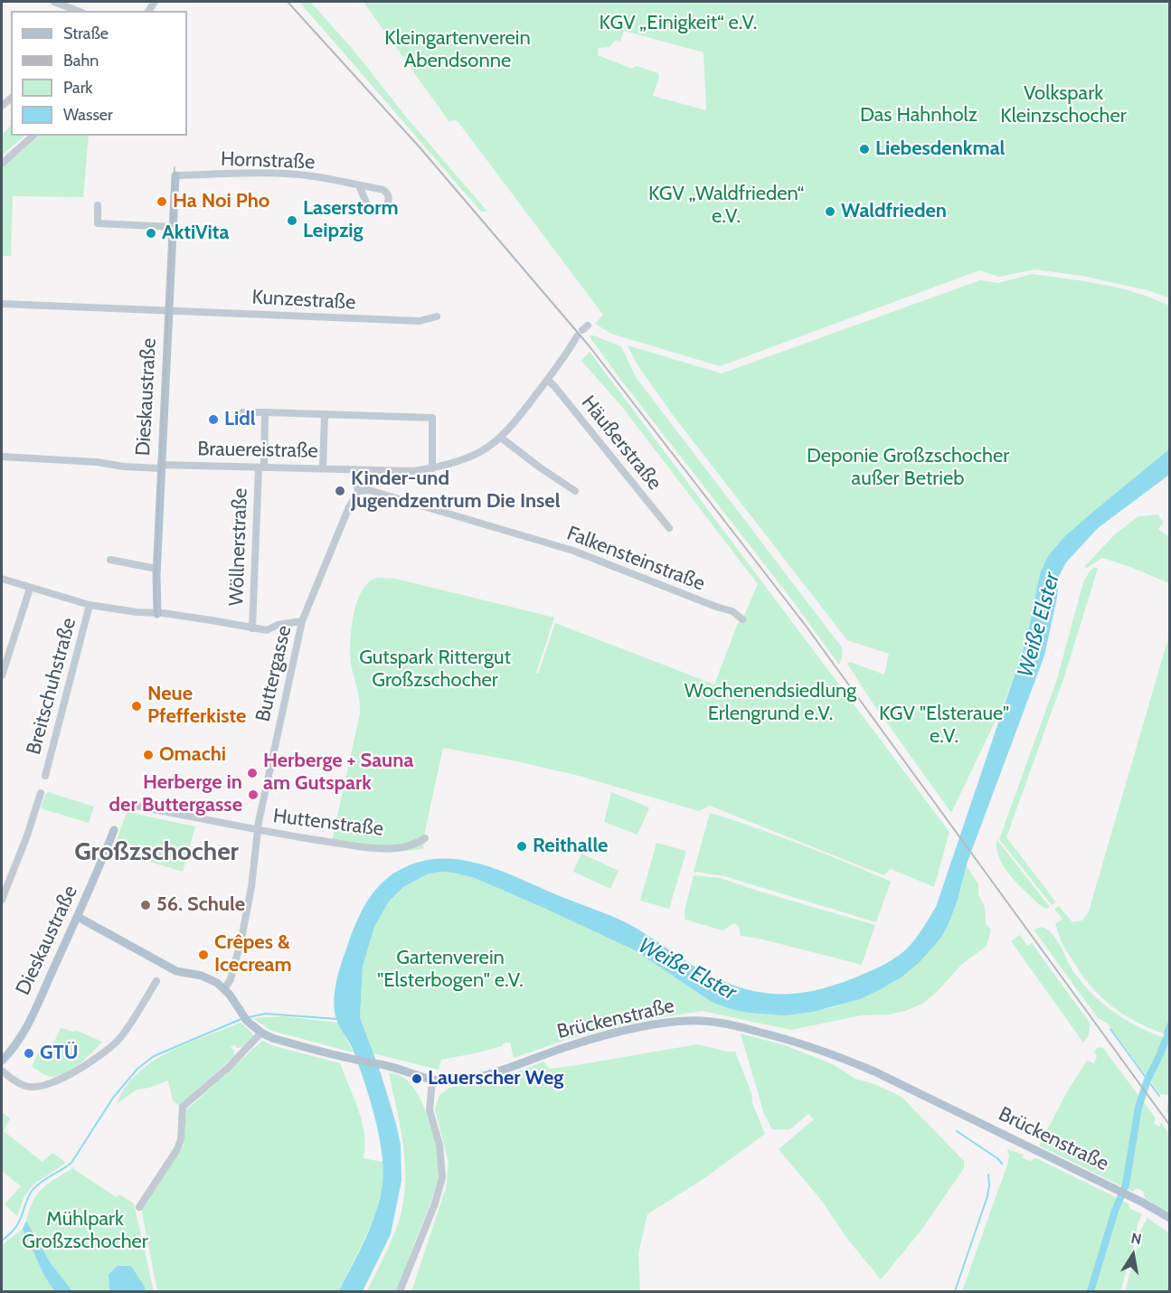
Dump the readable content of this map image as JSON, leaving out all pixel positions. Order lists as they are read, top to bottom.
{
  "streets": {
    "main road": ["Dieskaustraße", "Brückenstraße"],
    "street": [
      "Hornstraße",
      "Kunzestraße",
      "Häußerstraße",
      "Brauereistraße",
      "Wöllnerstraße",
      "Falkensteinstraße",
      "Buttergasse",
      "Breitschuhstraße",
      "Huttenstraße"
    ]
  },
  "crossings": [
    ["Hornstraße", "Dieskaustraße"],
    ["Kunzestraße", "Dieskaustraße"],
    ["Dieskaustraße", "Brauereistraße"],
    ["Dieskaustraße", "Brückenstraße"],
    ["Häußerstraße", "Brauereistraße"],
    ["Brauereistraße", "Wöllnerstraße"],
    ["Falkensteinstraße", "Buttergasse"],
    ["Buttergasse", "Huttenstraße"],
    ["Buttergasse", "Brückenstraße"]
  ],
  "districts": ["Großzschocher"],
  "water": ["Weiße Elster"],
  "parks": [
    "KGV „Einigkeit“ e.V.",
    "Kleingartenverein Abendsonne",
    "Volkspark Kleinzschocher",
    "Das Hahnholz",
    "KGV „Waldfrieden“ e.V.",
    "Deponie Großzschocher außer Betrieb",
    "Gutspark Rittergut Großzschocher",
    "Wochenendsiedlung Erlengrund e.V.",
    "KGV \"Elsteraue\" e.V.",
    "Gartenverein \"Elsterbogen\" e.V.",
    "Mühlpark Großzschocher"
  ],
  "places": [
    "Liebesdenkmal",
    "Ha Noi Pho",
    "Waldfrieden",
    "Laserstorm Leipzig",
    "AktiVita",
    "Lidl",
    "Kinder-und Jugendzentrum Die Insel",
    "Neue Pfefferkiste",
    "Omachi",
    "Herberge + Sauna am Gutspark",
    "Herberge in der Buttergasse",
    "Reithalle",
    "56. Schule",
    "Crêpes & Icecream",
    "GTÜ",
    "Lauerscher Weg"
  ],
  "legend": [
    "Straße",
    "Bahn",
    "Park",
    "Wasser"
  ],
  "north": "top"
}
